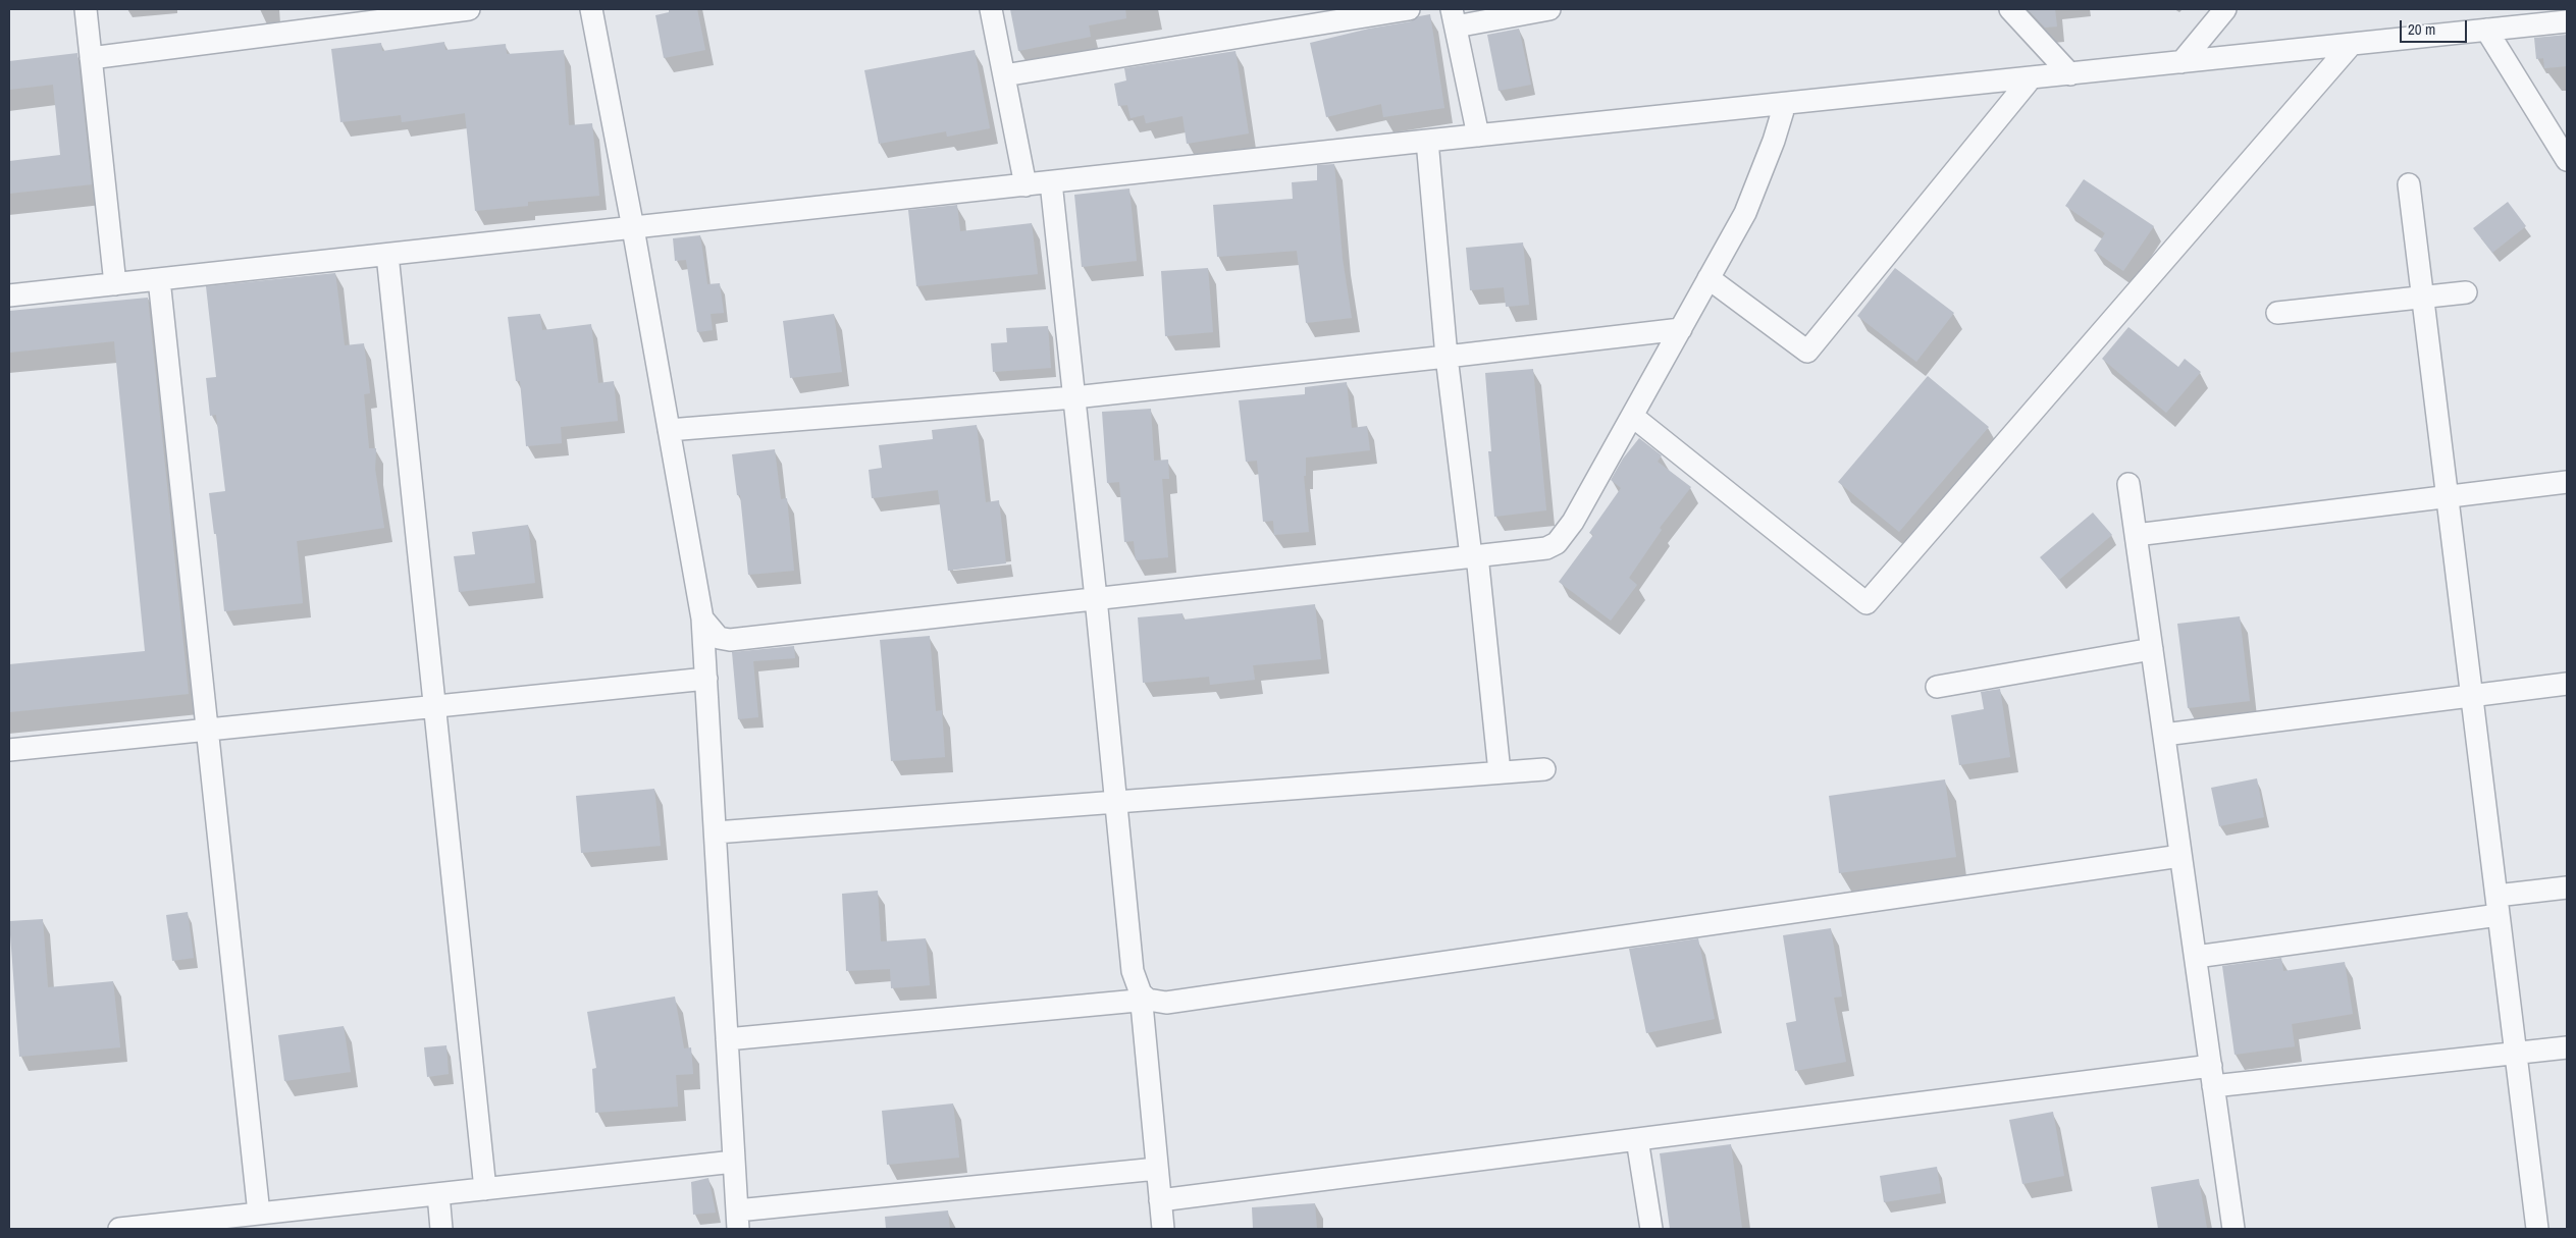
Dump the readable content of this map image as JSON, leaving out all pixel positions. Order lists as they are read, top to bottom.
{
  "scale_bar": "20 m"
}
